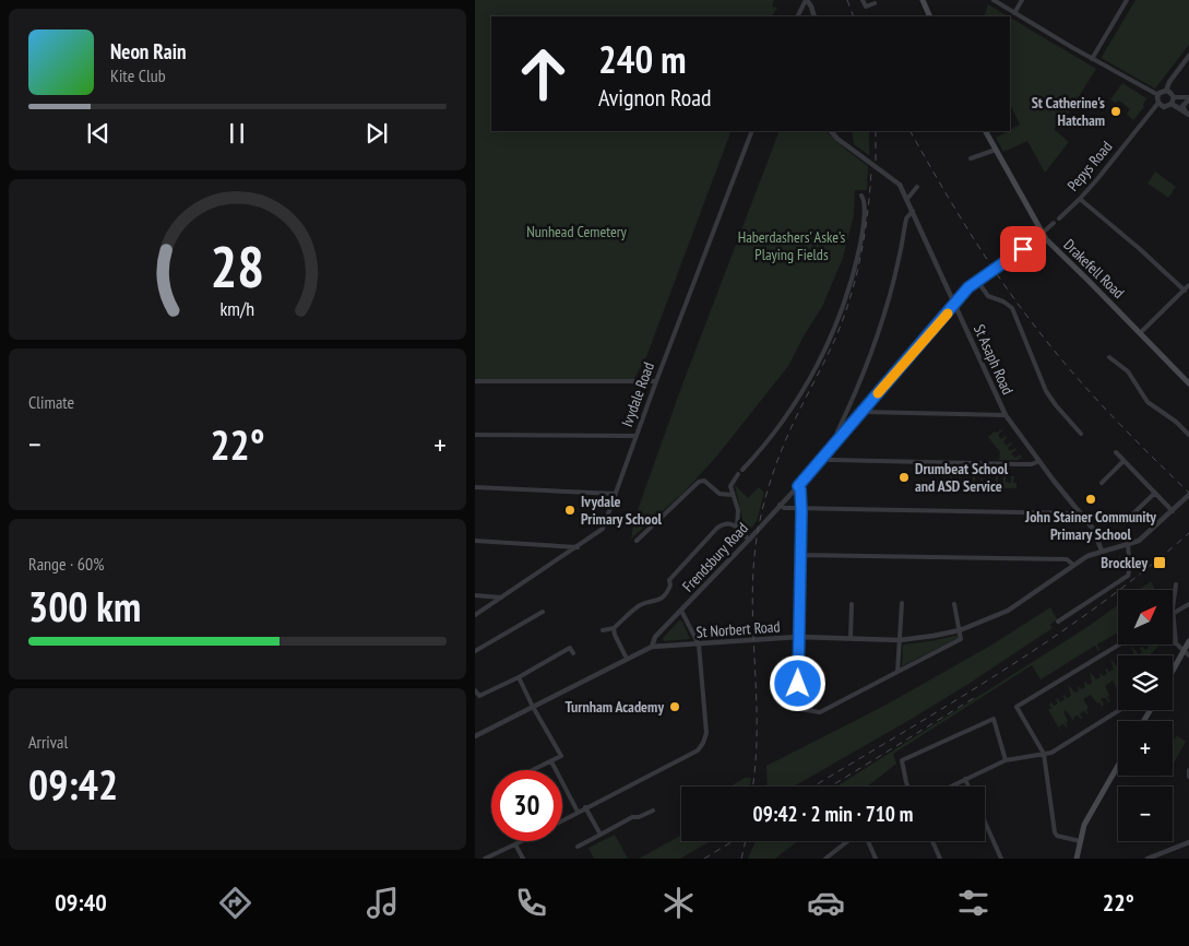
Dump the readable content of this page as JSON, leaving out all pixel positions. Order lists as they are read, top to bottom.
{
  "streets": {
    "main road": ["Drakefell Road"],
    "street": [
      "Pepys Road",
      "St Asaph Road",
      "Ivydale Road",
      "Frendsbury Road",
      "St Norbert Road"
    ]
  },
  "crossings": [
    ["Drakefell Road", "Frendsbury Road"],
    ["St Asaph Road", "Frendsbury Road"],
    ["St Asaph Road", "St Norbert Road"],
    ["Frendsbury Road", "St Norbert Road"]
  ],
  "parks": ["Nunhead Cemetery", "Haberdashers' Aske's Playing Fields"],
  "places": {
    "other": [
      "St Catherine's Hatcham",
      "Drumbeat School and ASD Service",
      "John Stainer Community Primary School",
      "Ivydale Primary School",
      "Turnham Academy"
    ],
    "transit": ["Brockley"]
  },
  "north": "top right",
  "page": {
    "turn": ["240 m", "Avignon Road"],
    "song": ["Neon Rain", "Kite Club"],
    "tile": [
      "Climate",
      ["Range · 60%", "300 km"],
      ["Arrival", "09:42"]
    ],
    "heat": ["−", "22°", "+"],
    "map_buttons": ["+", "−"],
    "limit": "30",
    "trip": "09:42 · 2 min · 710 m",
    "tabs": ["09:40", "22°"],
    "gauge": ["28", "km/h"]
  }
}
